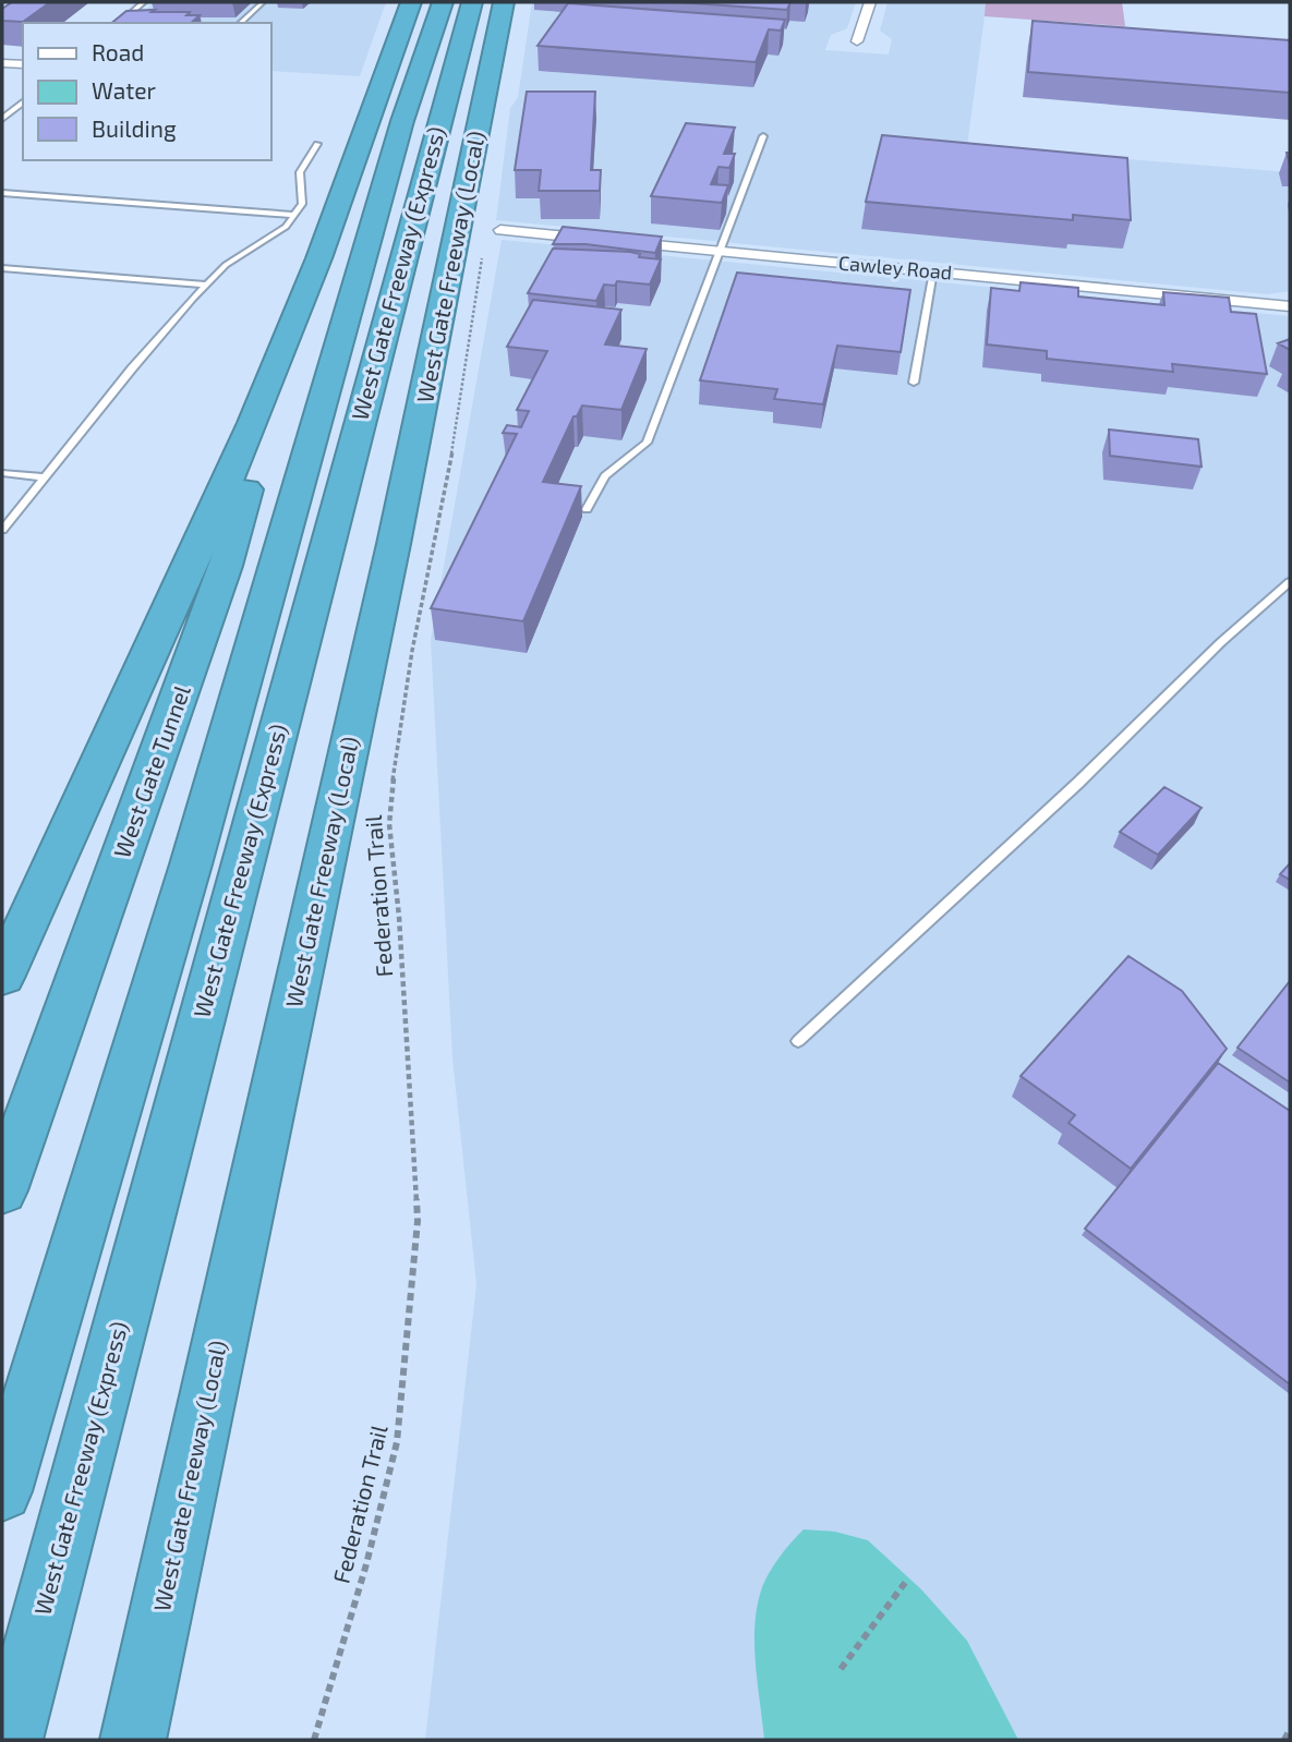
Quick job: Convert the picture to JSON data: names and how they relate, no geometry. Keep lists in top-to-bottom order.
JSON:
{
  "streets": {
    "highway": ["West Gate Freeway (Local)", "West Gate Freeway (Express)", "West Gate Tunnel"],
    "street": ["Cawley Road"],
    "path": ["Federation Trail"]
  },
  "legend": ["Road", "Water", "Building"]
}
